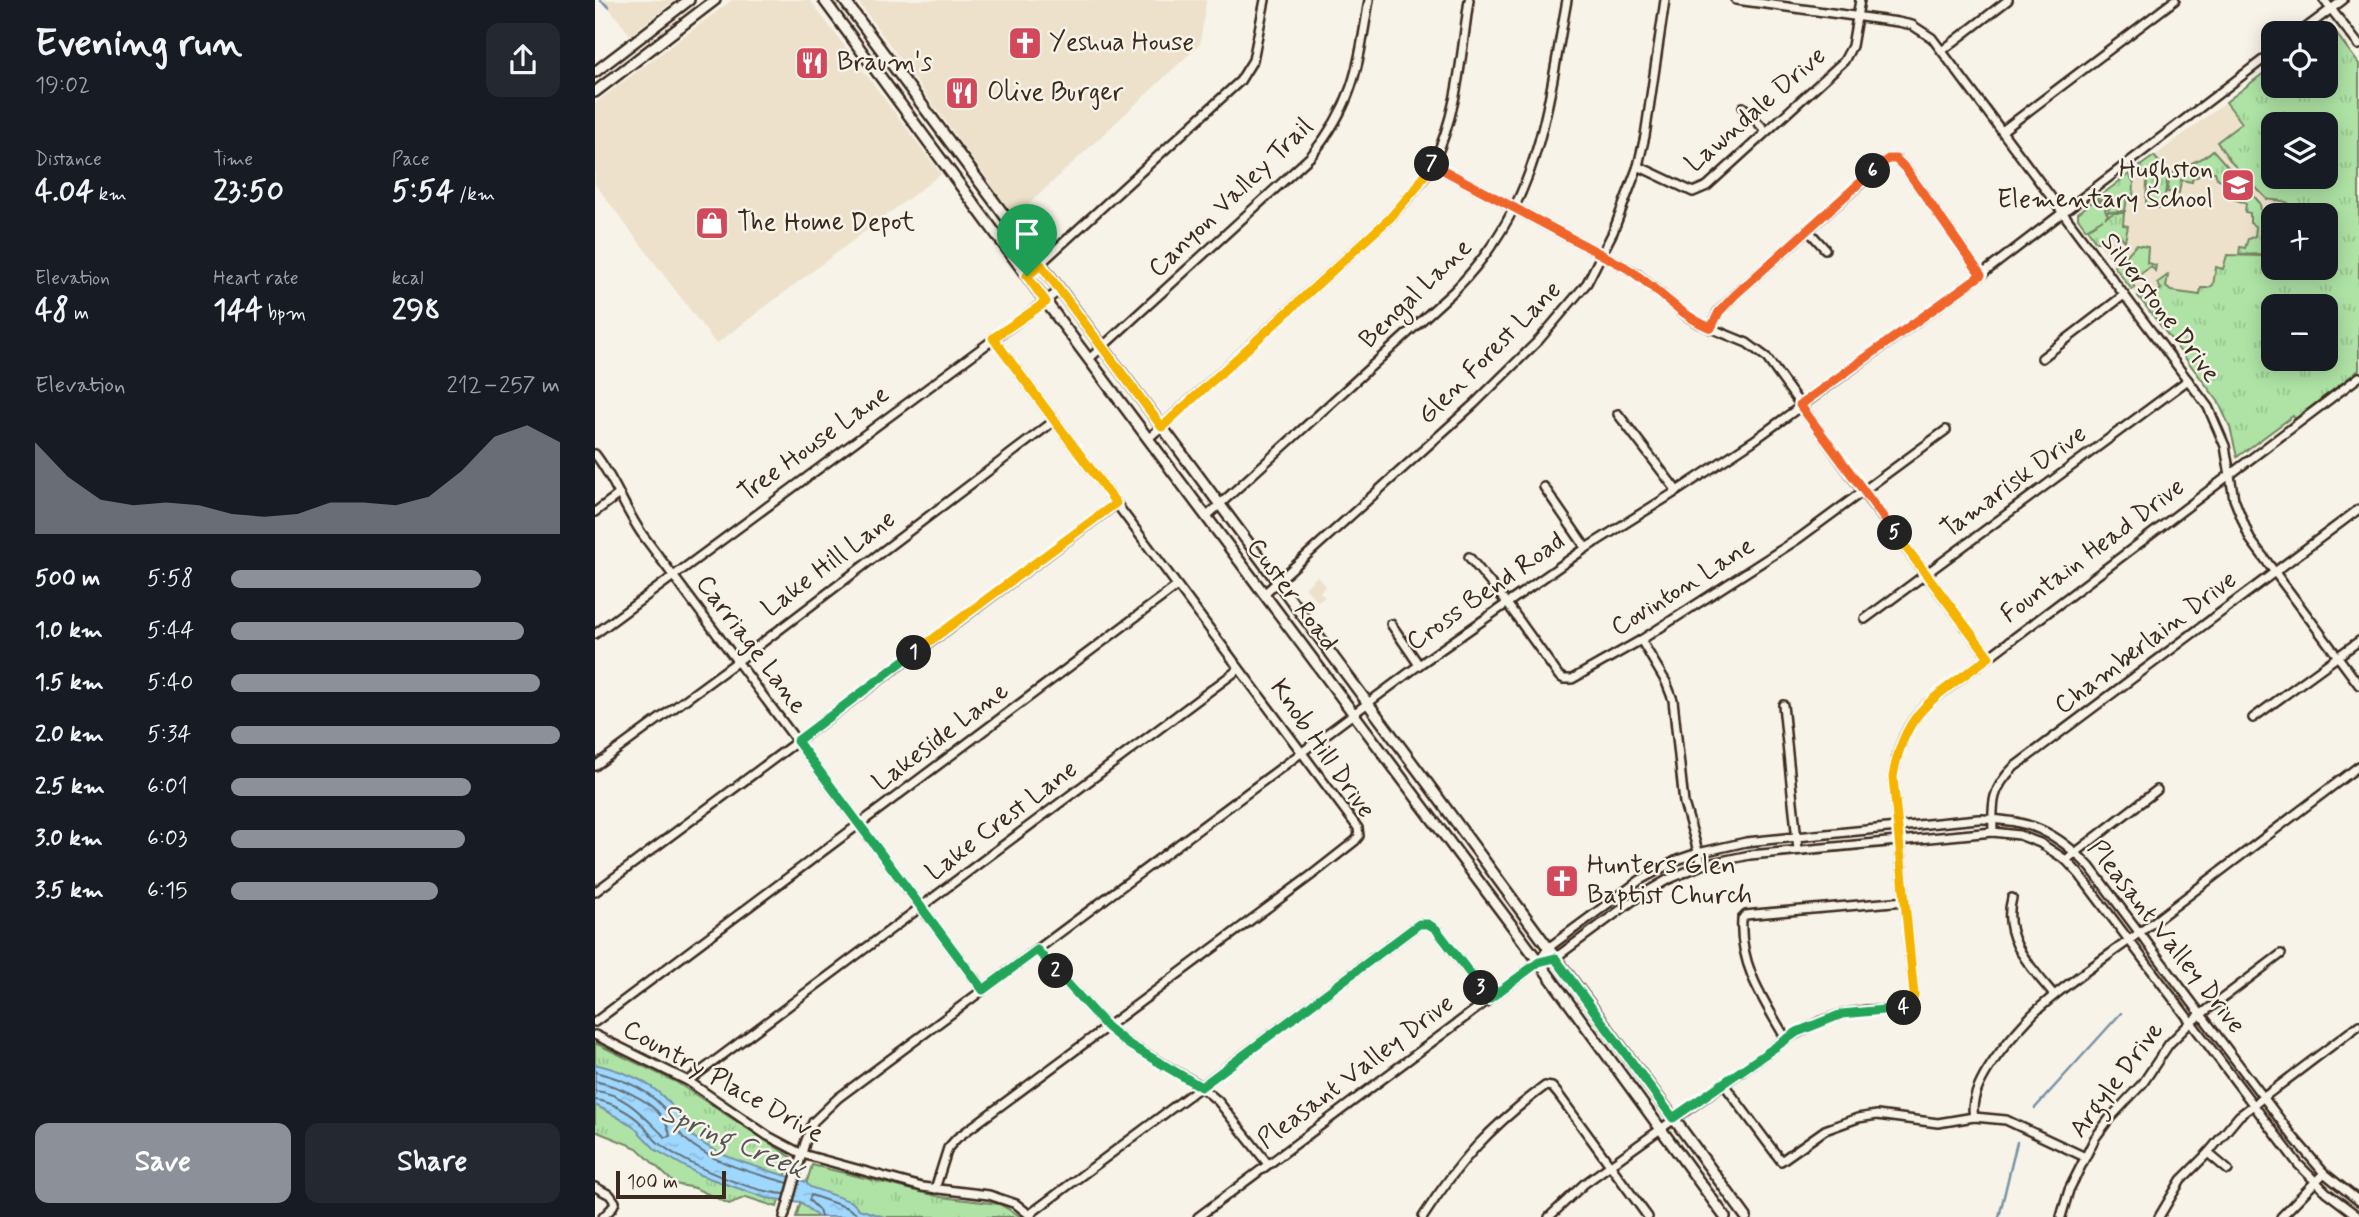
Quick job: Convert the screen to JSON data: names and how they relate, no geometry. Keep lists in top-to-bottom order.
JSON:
{
  "streets": {
    "main road": ["Custer Road"],
    "street": [
      "Lawndale Drive",
      "Canyon Valley Trail",
      "Bengal Lane",
      "Silverstone Drive",
      "Glen Forest Lane",
      "Tree House Lane",
      "Tamarisk Drive",
      "Fountain Head Drive",
      "Lake Hill Lane",
      "Covinton Lane",
      "Cross Bend Road",
      "Chamberlain Drive",
      "Carriage Lane",
      "Lakeside Lane",
      "Knob Hill Drive",
      "Lake Crest Lane",
      "Pleasant Valley Drive",
      "Argyle Drive",
      "Country Place Drive"
    ]
  },
  "crossings": [
    ["Lawndale Drive", "Silverstone Drive"],
    ["Lawndale Drive", "Glen Forest Lane"],
    ["Canyon Valley Trail", "Custer Road"],
    ["Bengal Lane", "Custer Road"],
    ["Silverstone Drive", "Tamarisk Drive"],
    ["Silverstone Drive", "Fountain Head Drive"],
    ["Silverstone Drive", "Cross Bend Road"],
    ["Silverstone Drive", "Chamberlain Drive"],
    ["Glen Forest Lane", "Custer Road"],
    ["Tree House Lane", "Custer Road"],
    ["Tree House Lane", "Carriage Lane"],
    ["Tree House Lane", "Knob Hill Drive"],
    ["Fountain Head Drive", "Pleasant Valley Drive"],
    ["Lake Hill Lane", "Carriage Lane"],
    ["Lake Hill Lane", "Knob Hill Drive"],
    ["Covinton Lane", "Cross Bend Road"],
    ["Cross Bend Road", "Custer Road"],
    ["Cross Bend Road", "Carriage Lane"],
    ["Cross Bend Road", "Knob Hill Drive"],
    ["Cross Bend Road", "Country Place Drive"],
    ["Custer Road", "Pleasant Valley Drive"],
    ["Chamberlain Drive", "Pleasant Valley Drive"],
    ["Carriage Lane", "Lakeside Lane"],
    ["Carriage Lane", "Lake Crest Lane"],
    ["Lakeside Lane", "Knob Hill Drive"],
    ["Knob Hill Drive", "Lake Crest Lane"],
    ["Knob Hill Drive", "Country Place Drive"],
    ["Lake Crest Lane", "Country Place Drive"],
    ["Pleasant Valley Drive", "Argyle Drive"]
  ],
  "water": ["Spring Creek"],
  "places": {
    "church": ["Yeshua House", "Hunters Glen Baptist Church"],
    "restaurant": ["Braum's", "Olive Burger"],
    "school or university": ["Hughston Elementary School"],
    "shop": ["The Home Depot"]
  },
  "scale_bar": "100 m",
  "page": {
    "heading": ["Evening run", "19:02"],
    "map_buttons": ["+", "−"],
    "stats": [
      ["Distance", "4.04 km"],
      ["Time", "23:50"],
      ["Pace", "5:54 /km"],
      ["Elevation", "48 m"],
      ["Heart rate", "144 bpm"],
      ["kcal", "298"]
    ],
    "pins": [
      "7",
      "6",
      "5",
      "1",
      "2",
      "3",
      "4"
    ],
    "chart": ["Elevation", "212–257 m"],
    "list": [
      {
        "name": "500 m",
        "note": "5:58"
      },
      {
        "name": "1.0 km",
        "note": "5:44"
      },
      {
        "name": "1.5 km",
        "note": "5:40"
      },
      {
        "name": "2.0 km",
        "note": "5:34"
      },
      {
        "name": "2.5 km",
        "note": "6:01"
      },
      {
        "name": "3.0 km",
        "note": "6:03"
      },
      {
        "name": "3.5 km",
        "note": "6:15"
      }
    ],
    "buttons": ["Save", "Share"],
    "scale": "100 m"
  }
}
